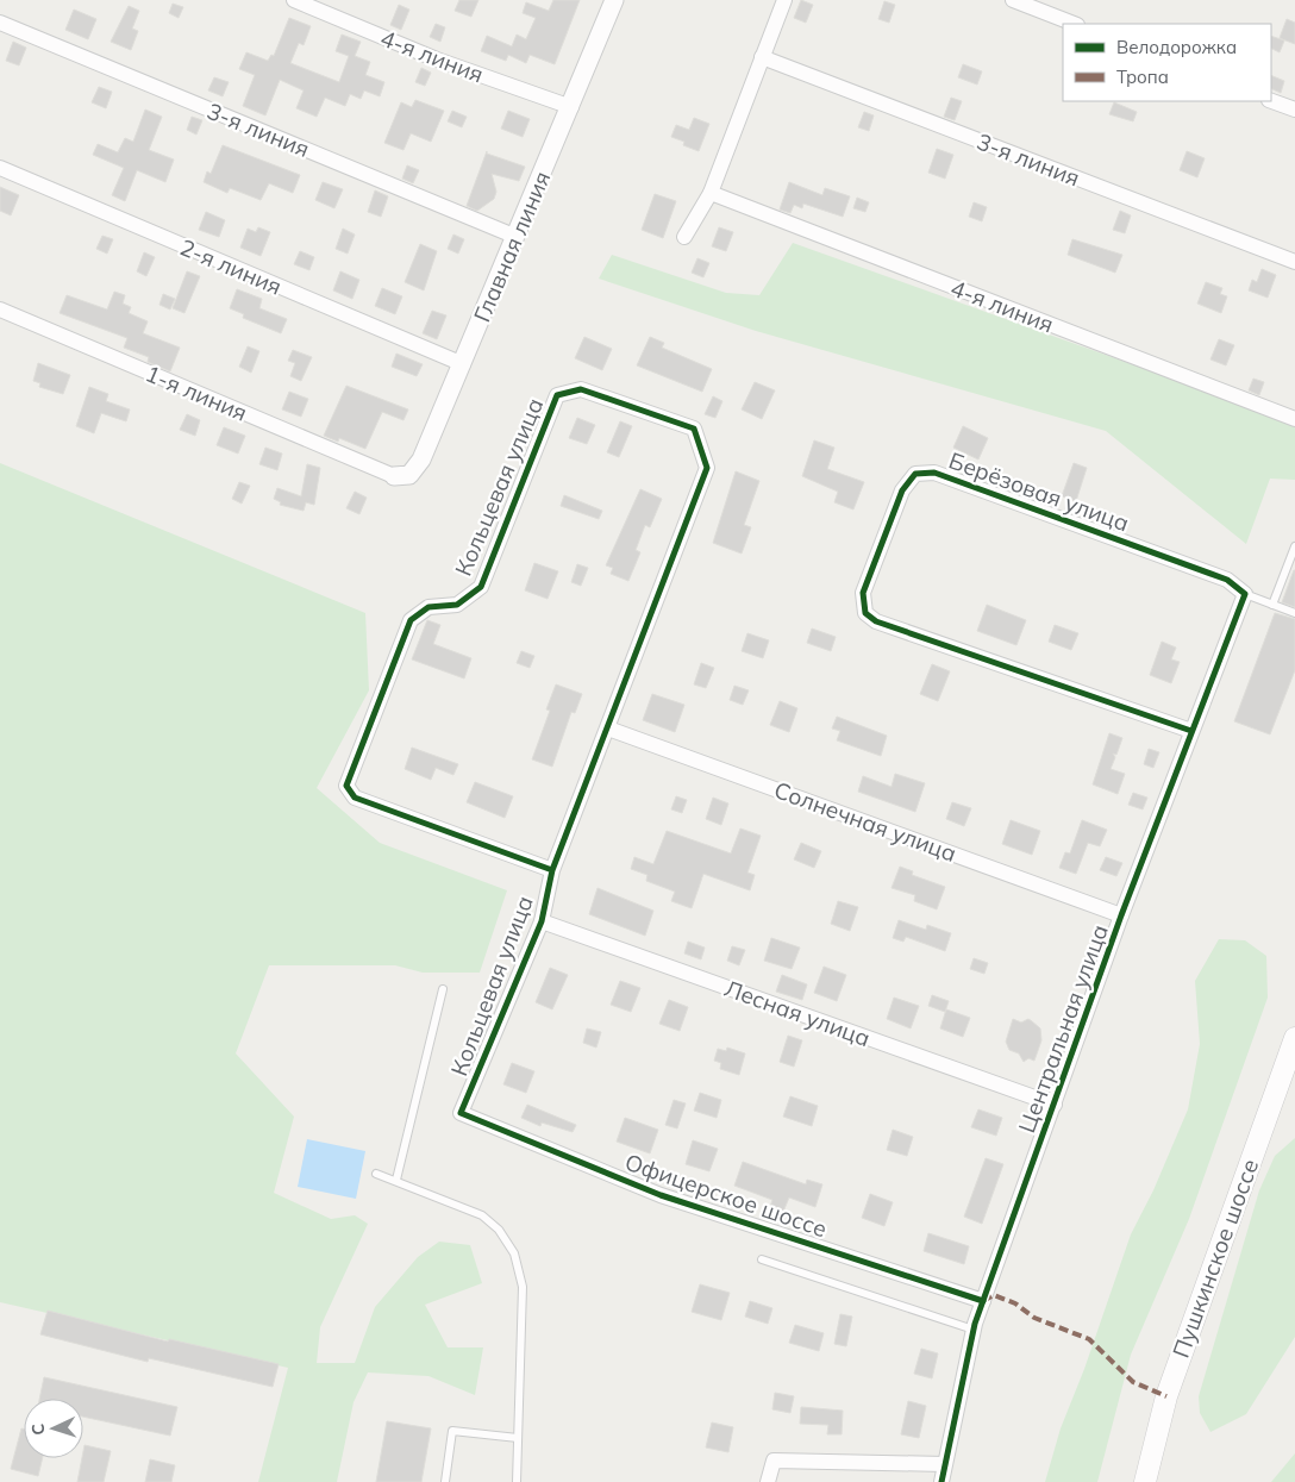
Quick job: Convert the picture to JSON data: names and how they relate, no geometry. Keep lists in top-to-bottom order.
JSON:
{
  "streets": {
    "main road": ["Пушкинское шоссе"],
    "street": [
      "4-я линия",
      "3-я линия",
      "Главная линия",
      "2-я линия",
      "1-я линия",
      "Кольцевая улица",
      "Берёзовая улица",
      "Солнечная улица",
      "Лесная улица",
      "Центральная улица",
      "Офицерское шоссе"
    ]
  },
  "crossings": [
    ["4-я линия", "Главная линия"],
    ["3-я линия", "Главная линия"],
    ["Главная линия", "2-я линия"],
    ["Главная линия", "1-я линия"],
    ["Кольцевая улица", "Солнечная улица"],
    ["Кольцевая улица", "Лесная улица"],
    ["Кольцевая улица", "Офицерское шоссе"],
    ["Берёзовая улица", "Центральная улица"],
    ["Солнечная улица", "Центральная улица"],
    ["Лесная улица", "Центральная улица"],
    ["Центральная улица", "Офицерское шоссе"]
  ],
  "legend": ["Велодорожка", "Тропа"],
  "north": "left"
}
